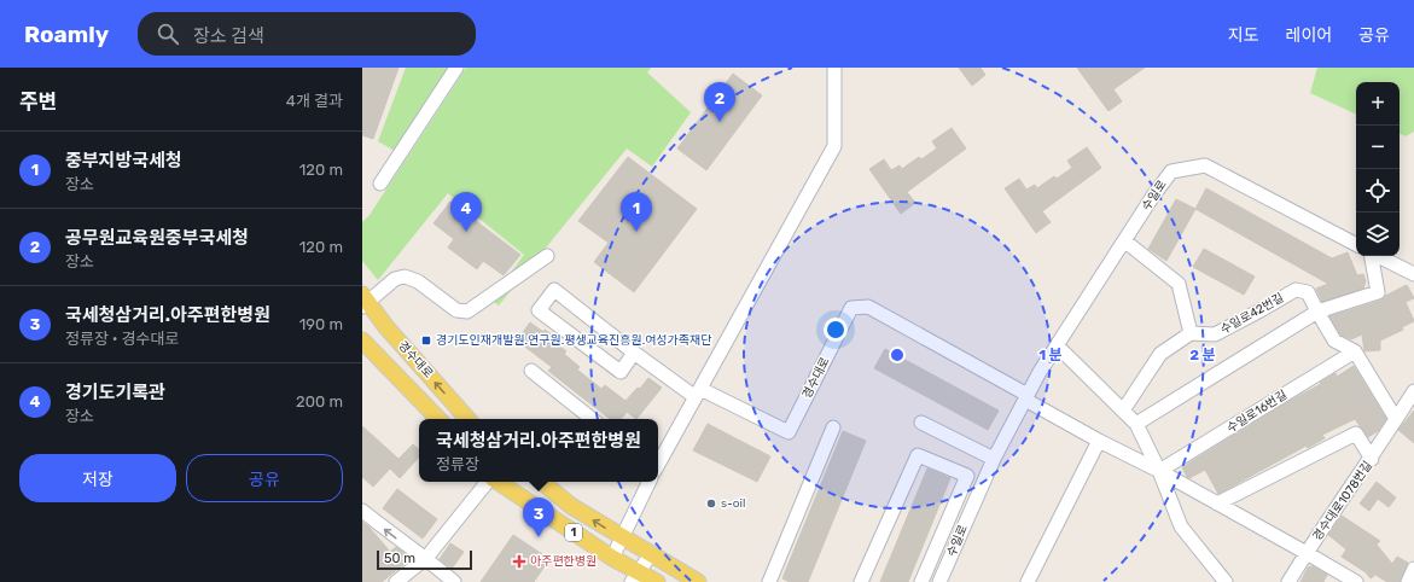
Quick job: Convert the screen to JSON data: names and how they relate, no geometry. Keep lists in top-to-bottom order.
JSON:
{
  "streets": {
    "main road": ["경수대로", "1"],
    "street": [
      "수일로",
      "수일로42번길",
      "수일로16번길",
      "경수대로1078번길"
    ]
  },
  "crossings": [
    ["수일로", "경수대로"]
  ],
  "places": {
    "transit": ["경기도인재개발원.연구원.평생교육진흥원.여성가족재단"],
    "other": ["s-oil"],
    "health": ["아주편한병원"]
  },
  "scale_bar": "50 m",
  "page": {
    "header": "Roamly",
    "search": "장소 검색",
    "nav": ["지도", "레이어", "공유"],
    "heading": ["주변", "4개 결과"],
    "map_buttons": ["+", "−"],
    "pins": [
      "2",
      "1",
      "4",
      "3"
    ],
    "list": [
      {
        "mark": "1",
        "name": "중부지방국세청",
        "note": "장소",
        "value": "120 m"
      },
      {
        "mark": "2",
        "name": "공무원교육원중부국세청",
        "note": "장소",
        "value": "120 m"
      },
      {
        "mark": "3",
        "name": "국세청삼거리.아주편한병원",
        "note": "정류장 · 경수대로",
        "value": "190 m"
      },
      {
        "mark": "4",
        "name": "경기도기록관",
        "note": "장소",
        "value": "200 m"
      }
    ],
    "popup": ["국세청삼거리.아주편한병원", "정류장"],
    "buttons": ["저장", "공유"],
    "scale": "50 m"
  },
  "rings": ["1 분", "2 분"]
}
